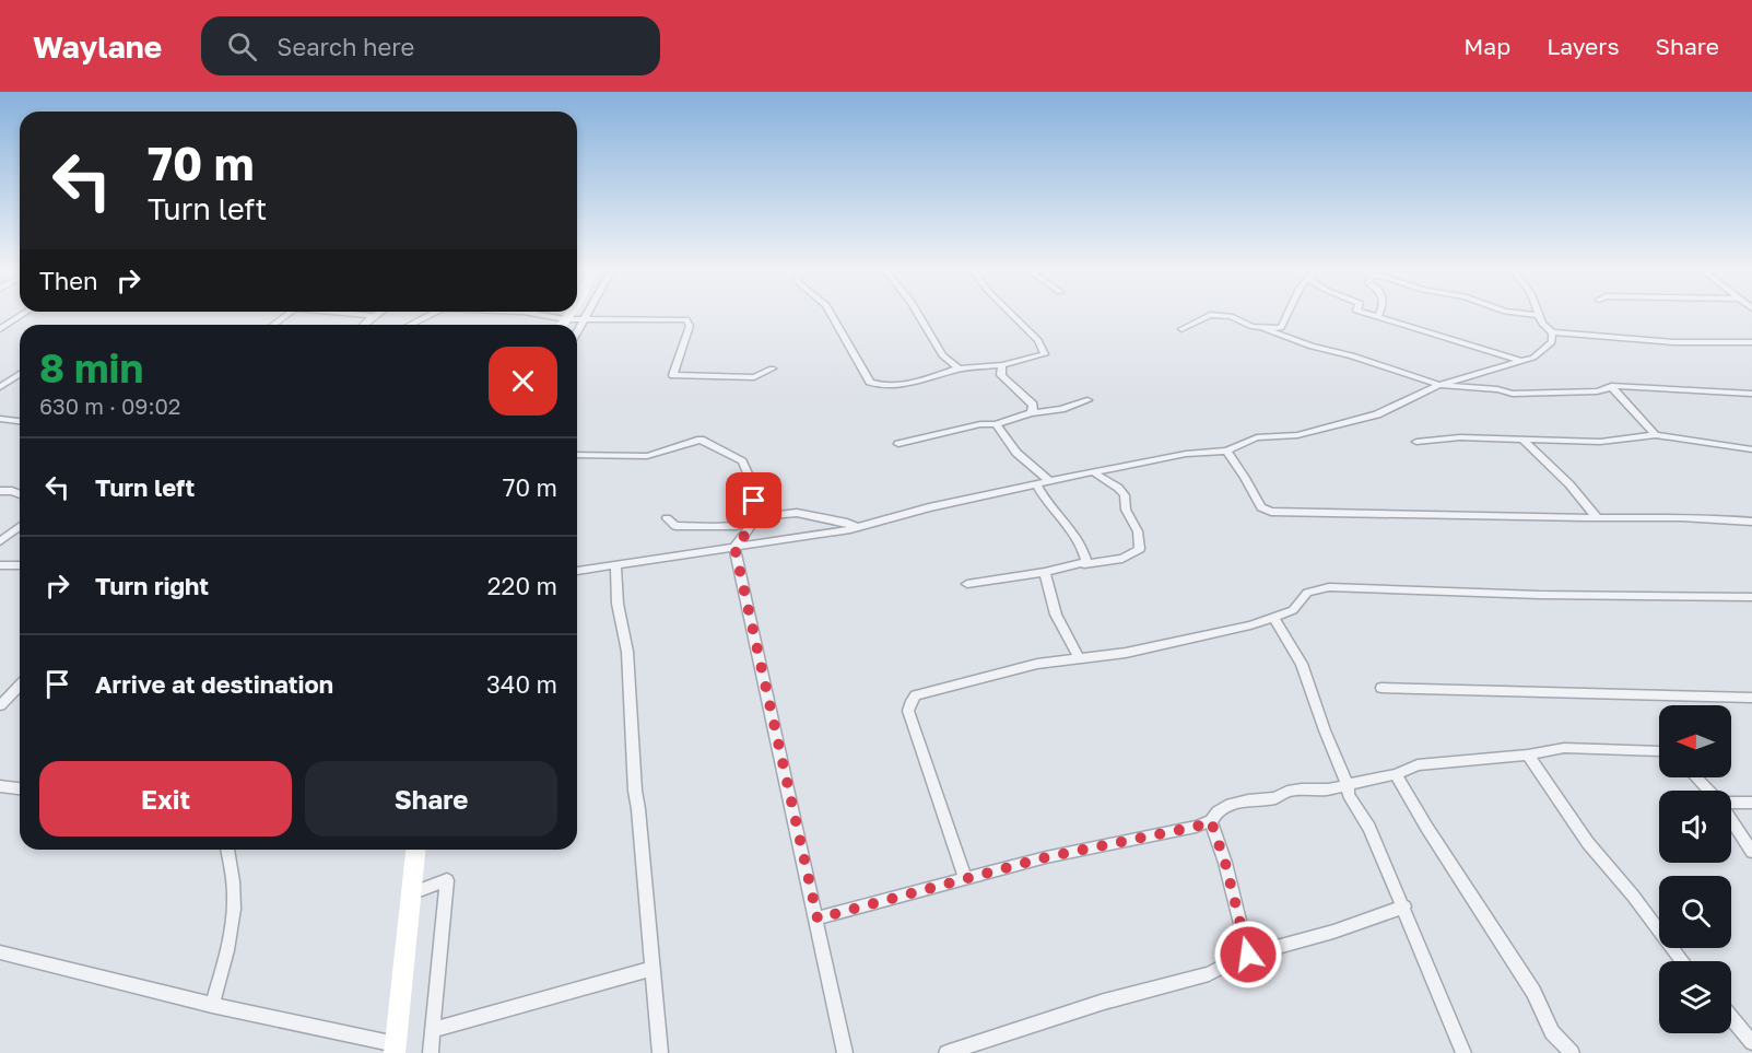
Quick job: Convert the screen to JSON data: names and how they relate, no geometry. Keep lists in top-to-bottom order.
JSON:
{
  "north": "left",
  "page": {
    "header": "Waylane",
    "search": "Search here",
    "nav": ["Map", "Layers", "Share"],
    "turn": ["70 m", "Turn left"],
    "then": "Then",
    "heading": ["8 min", "630 m · 09:02"],
    "list": [
      {
        "name": "Turn left",
        "value": "70 m"
      },
      {
        "name": "Turn right",
        "value": "220 m"
      },
      {
        "name": "Arrive at destination",
        "value": "340 m"
      }
    ],
    "buttons": ["Exit", "Share"]
  }
}
